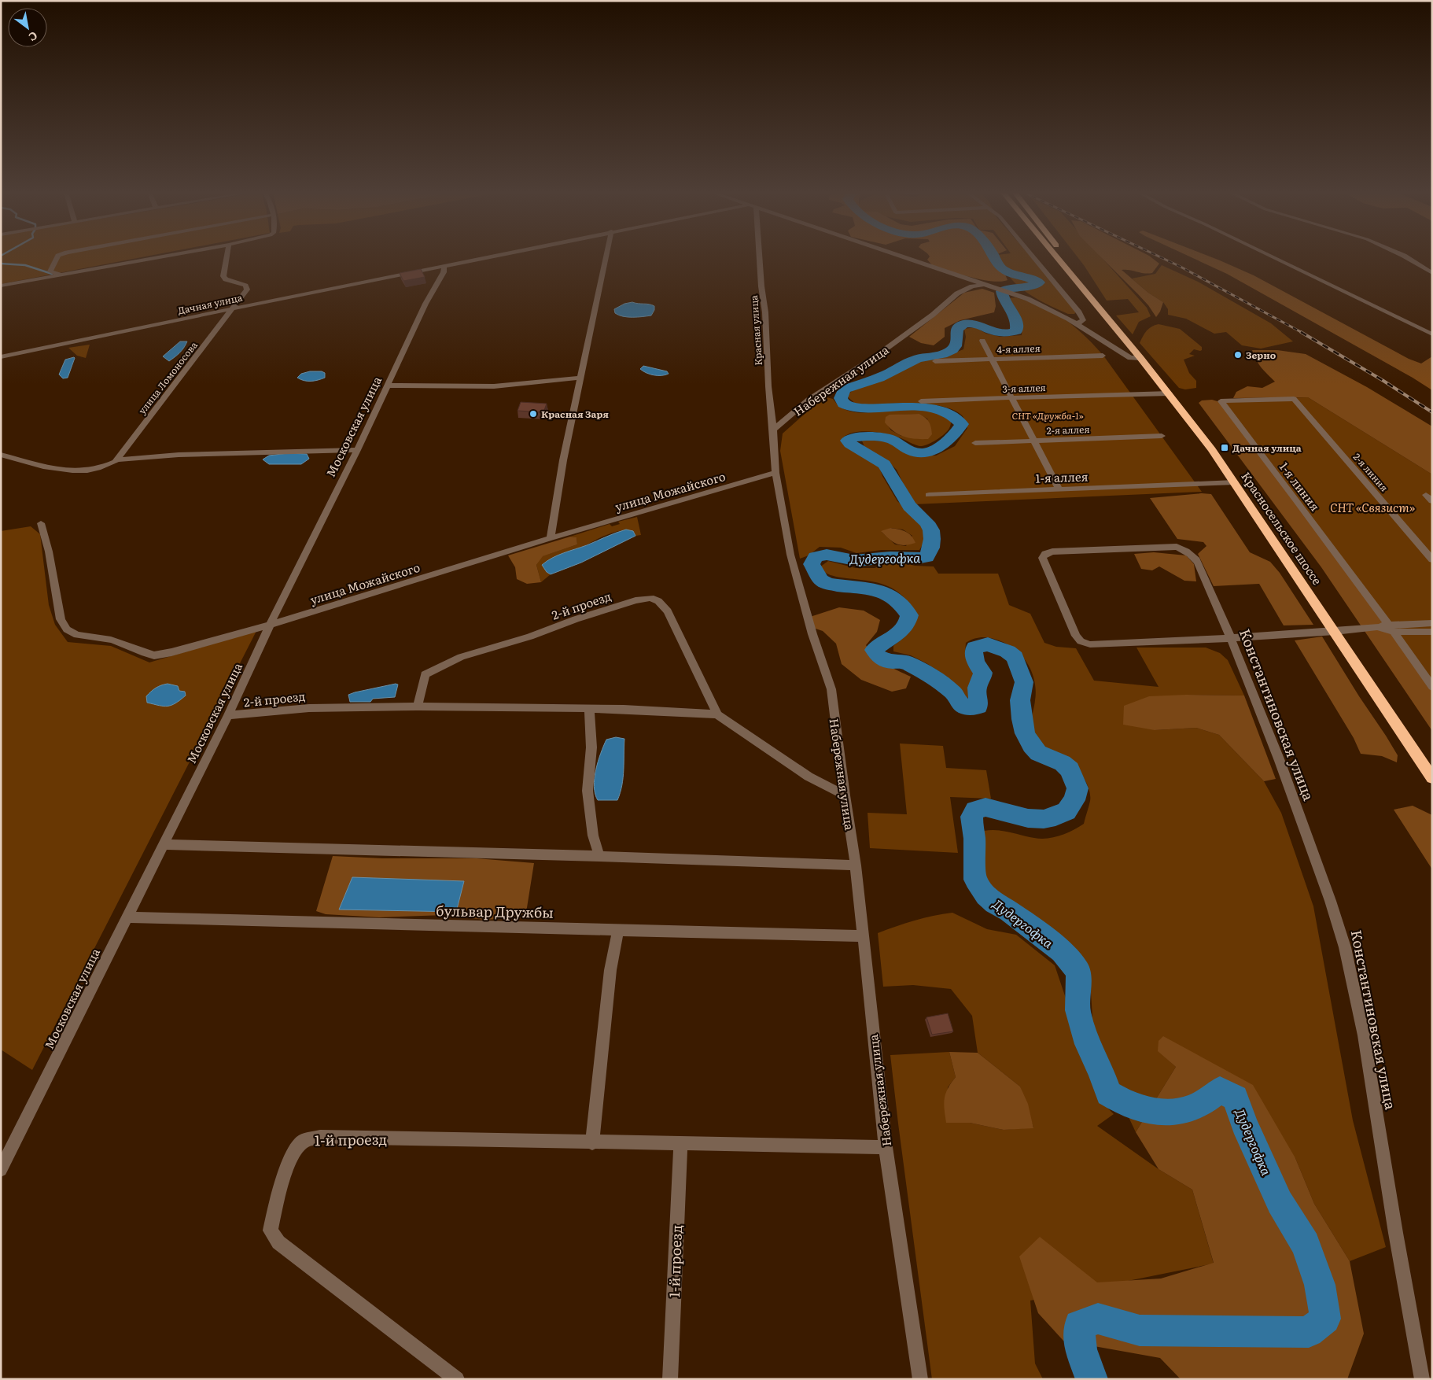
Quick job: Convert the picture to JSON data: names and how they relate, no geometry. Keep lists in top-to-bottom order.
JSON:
{
  "streets": {
    "highway": ["Красносельское шоссе"],
    "street": [
      "Дачная улица",
      "Красная улица",
      "4-я аллея",
      "улица Ломоносова",
      "Набережная улица",
      "3-я аллея",
      "Московская улица",
      "2-я аллея",
      "2-я линия",
      "1-я аллея",
      "1-я линия",
      "улица Можайского",
      "2-й проезд",
      "Константиновская улица",
      "бульвар Дружбы",
      "1-й проезд"
    ]
  },
  "crossings": [
    ["Дачная улица", "улица Ломоносова"],
    ["Дачная улица", "Набережная улица"],
    ["Дачная улица", "Московская улица"],
    ["Дачная улица", "Красносельское шоссе"],
    ["Красная улица", "Набережная улица"],
    ["Набережная улица", "улица Можайского"],
    ["Набережная улица", "2-й проезд"],
    ["Набережная улица", "бульвар Дружбы"],
    ["Набережная улица", "1-й проезд"],
    ["3-я аллея", "Красносельское шоссе"],
    ["Московская улица", "улица Можайского"],
    ["Московская улица", "2-й проезд"],
    ["Московская улица", "бульвар Дружбы"],
    ["2-я линия", "1-я линия"],
    ["1-я аллея", "Красносельское шоссе"]
  ],
  "water": ["Дудергофка"],
  "parks": ["СНТ «Дружба-1»", "СНТ «Связист»"],
  "places": {
    "other": ["Зерно", "Красная Заря"],
    "transit": ["Дачная улица"]
  },
  "north": "bottom right"
}
